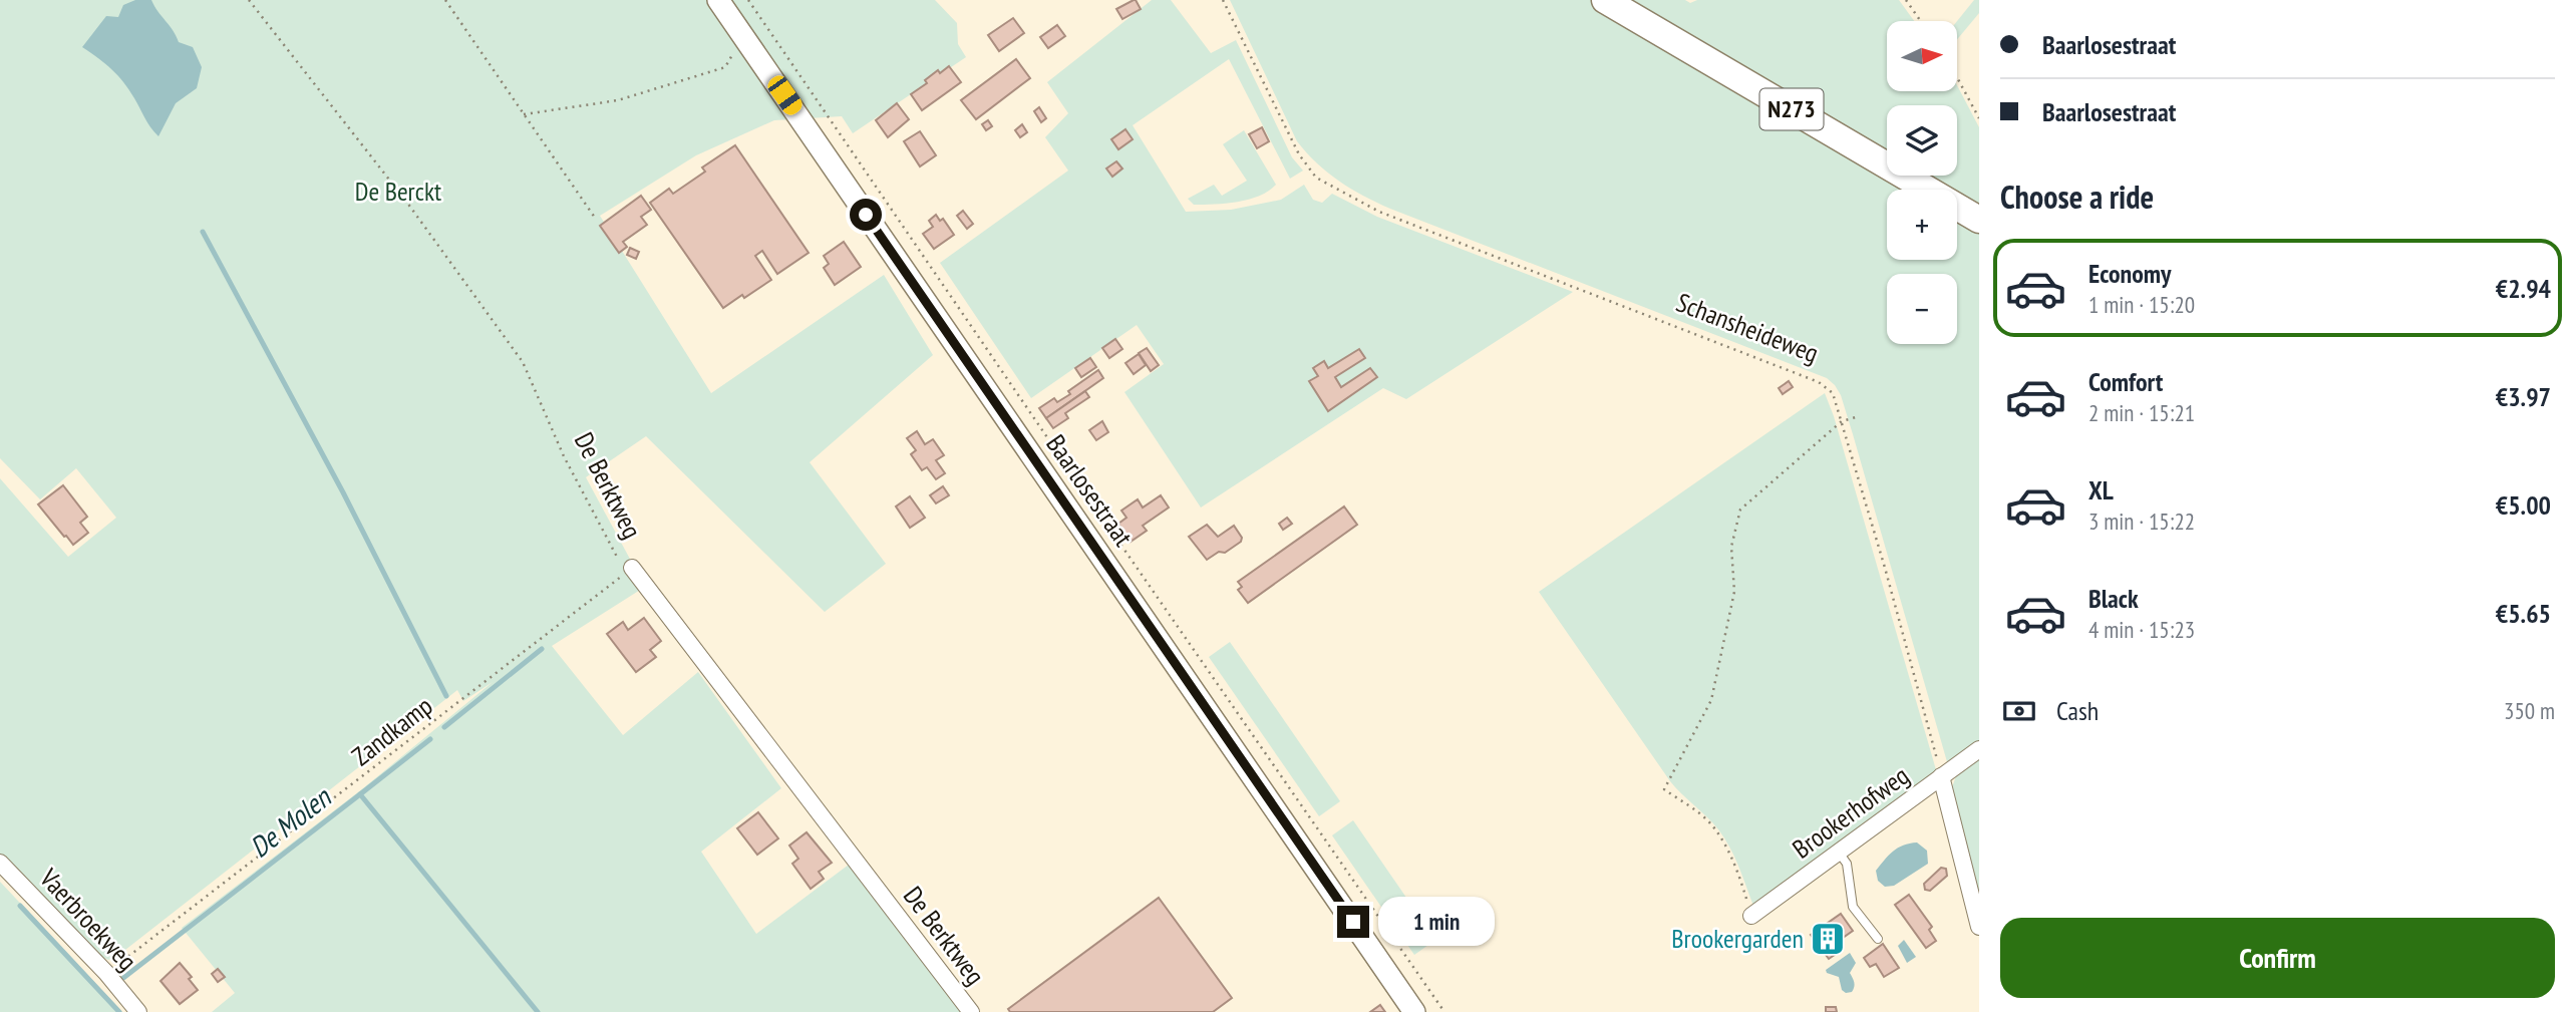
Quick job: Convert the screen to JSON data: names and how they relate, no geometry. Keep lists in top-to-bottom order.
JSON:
{
  "streets": {
    "main road": ["N273"],
    "street": [
      "De Berktweg",
      "Baarlosestraat",
      "Brookerhofweg",
      "Vaerbroekweg"
    ],
    "path": ["Schansheideweg", "Zandkamp"]
  },
  "crossings": [
    ["Schansheideweg", "Brookerhofweg"],
    ["De Berktweg", "Zandkamp"],
    ["Zandkamp", "Vaerbroekweg"]
  ],
  "water": ["De Molen"],
  "parks": ["De Berckt"],
  "places": {
    "building": ["Brookergarden"]
  },
  "north": "right",
  "page": {
    "banner": ["Baarlosestraat", "Baarlosestraat"],
    "map_buttons": ["+", "−"],
    "heading": "Choose a ride",
    "list": [
      {
        "name": "Economy",
        "note": "1 min · 15:20",
        "value": "€2.94"
      },
      {
        "name": "Comfort",
        "note": "2 min · 15:21",
        "value": "€3.97"
      },
      {
        "name": "XL",
        "note": "3 min · 15:22",
        "value": "€5.00"
      },
      {
        "name": "Black",
        "note": "4 min · 15:23",
        "value": "€5.65"
      }
    ],
    "pay": ["Cash", "350 m"],
    "bubble": "1 min",
    "buttons": "Confirm"
  }
}
